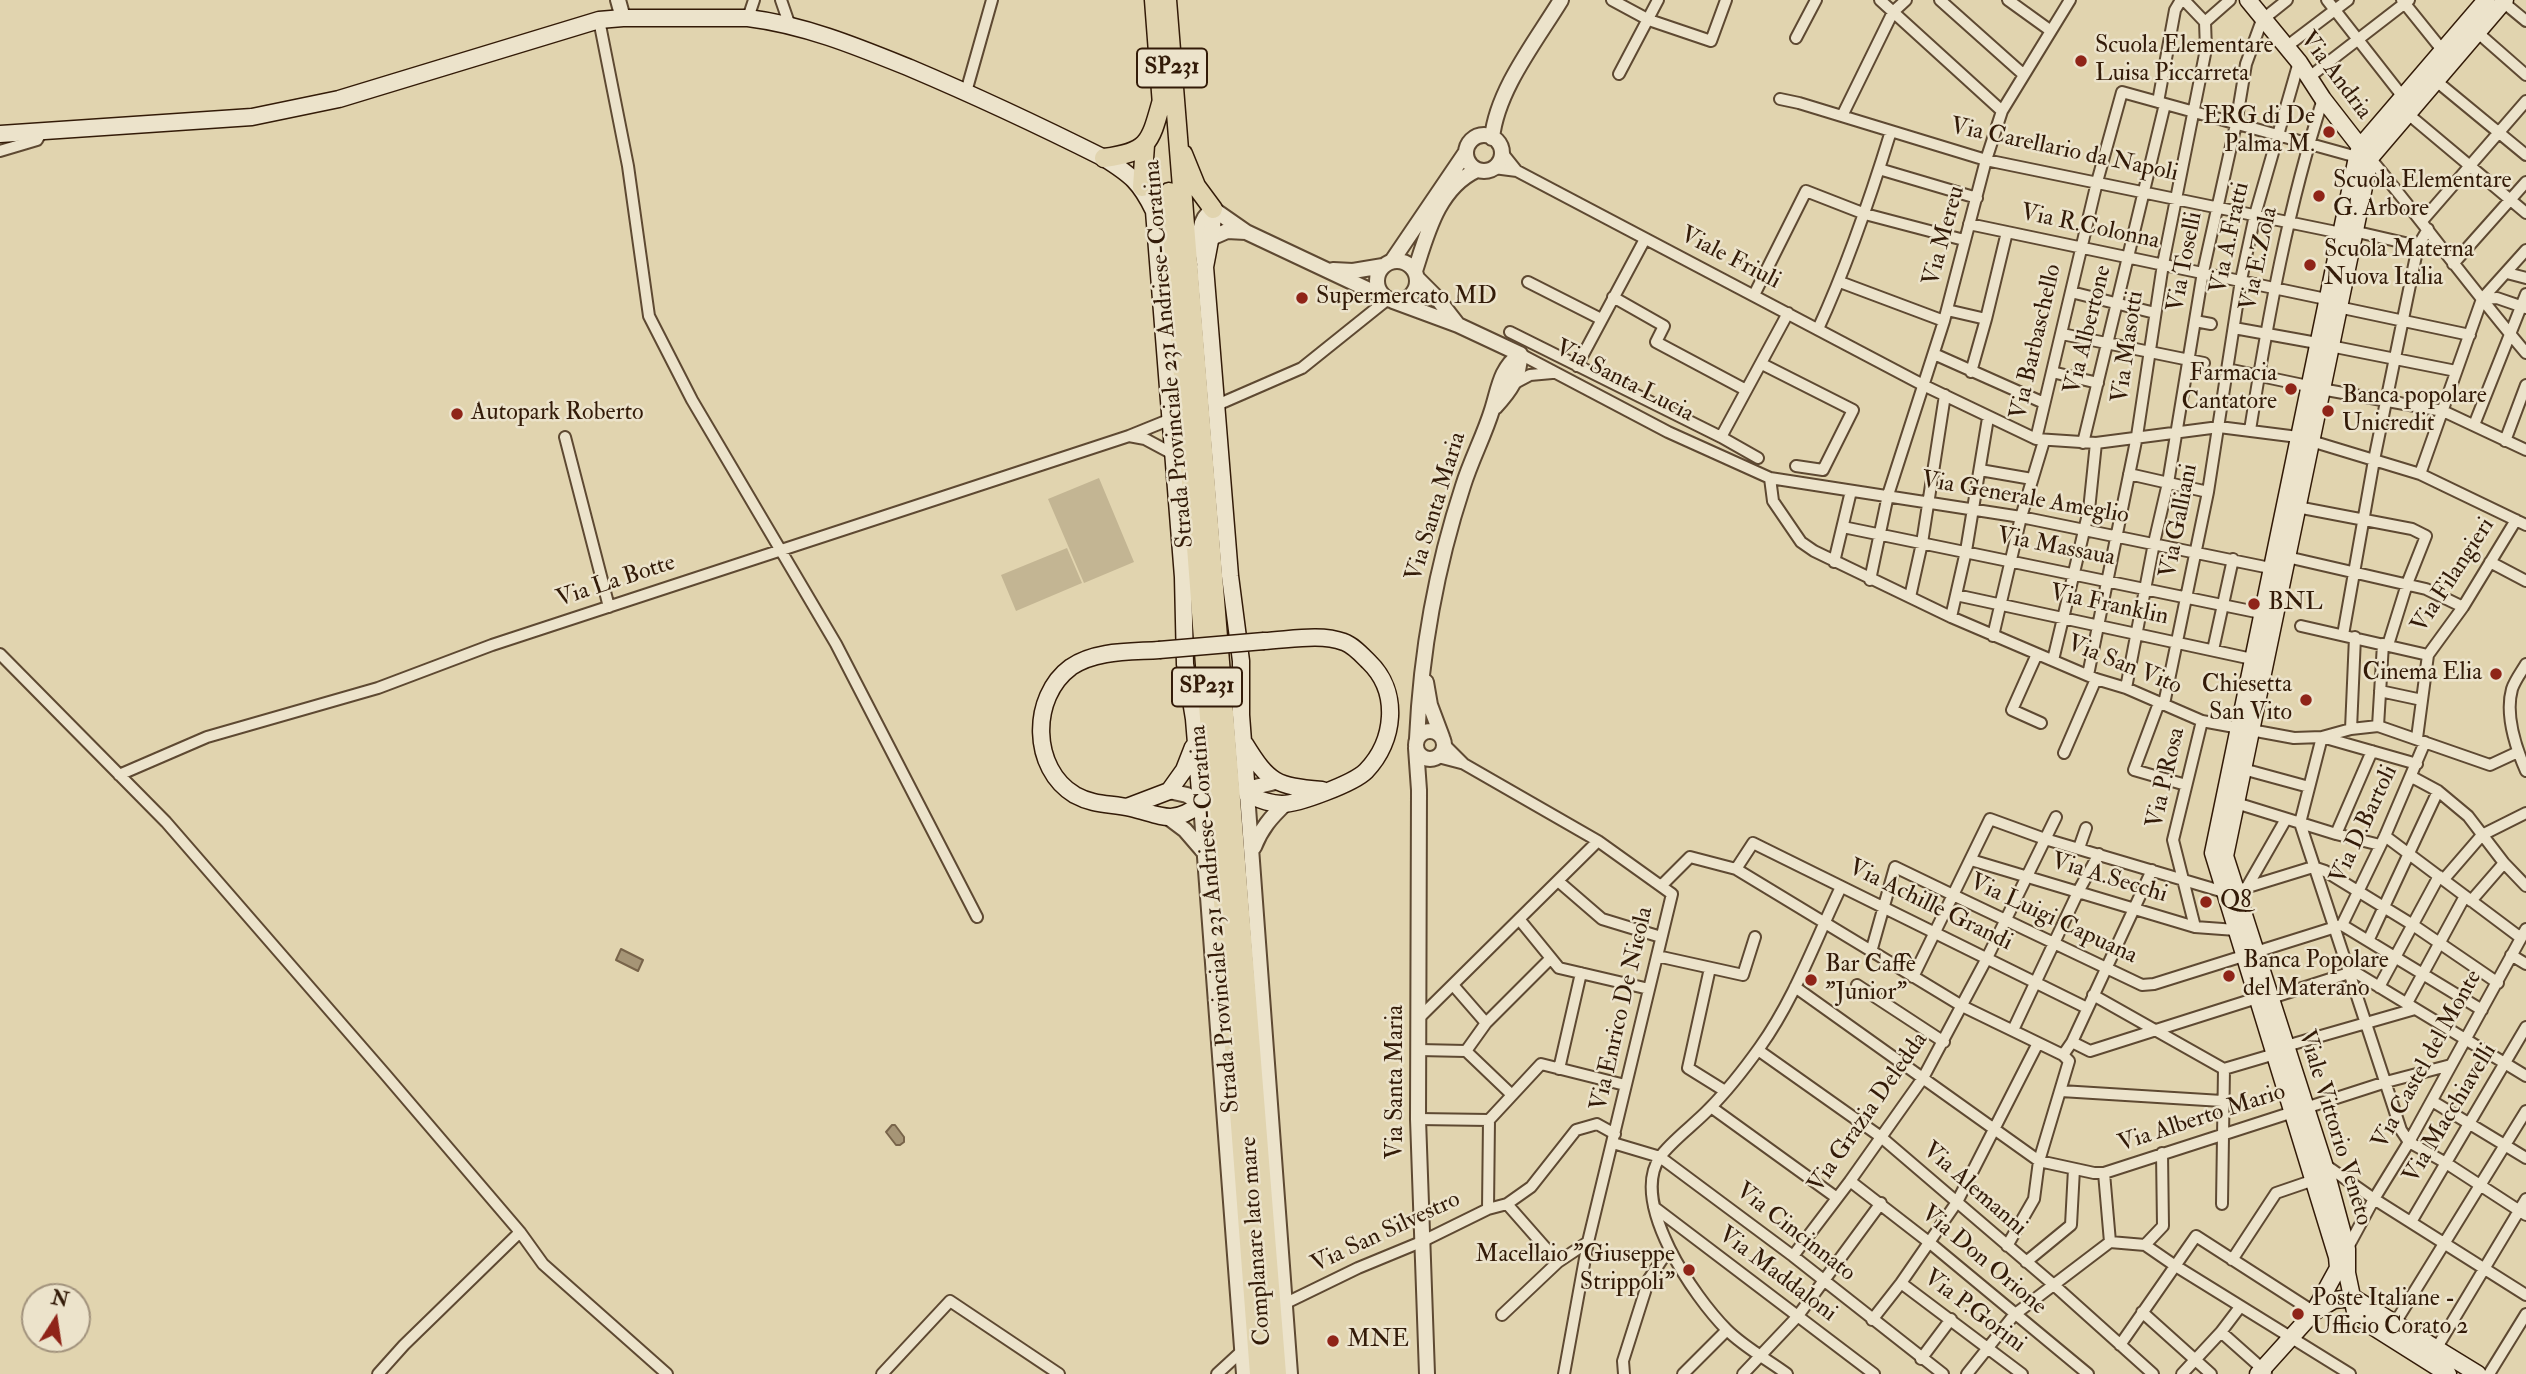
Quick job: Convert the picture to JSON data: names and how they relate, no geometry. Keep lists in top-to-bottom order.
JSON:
{
  "streets": {
    "highway": ["SP231", "Strada Provinciale 231 Andriese-Coratina"],
    "main road": [
      "Via Andria",
      "Via Castel del Monte",
      "Viale Vittorio Veneto",
      "Complanare lato mare"
    ],
    "street": [
      "Via Carellario da Napoli",
      "Via R.Colonna",
      "Via Mereu",
      "Via A.Fratti",
      "Viale Friuli",
      "Via E.Zola",
      "Via Toselli",
      "Via Albertone",
      "Via Barbaschello",
      "Via Masotti",
      "Via Santa Lucia",
      "Via Generale Ameglio",
      "Via Santa Maria",
      "Via Galliani",
      "Via Massaua",
      "Via Filangieri",
      "Via La Botte",
      "Via Franklin",
      "Via San Vito",
      "Via P.Rosa",
      "Via D.Bartoli",
      "Via A.Secchi",
      "Via Achille Grandi",
      "Via Luigi Capuana",
      "Via Enrico De Nicola",
      "Via Grazia Deledda",
      "Via Macchiavelli",
      "Via Alberto Mario",
      "Via Alemanni",
      "Via San Silvestro",
      "Via Cincinnato",
      "Via Don Orione",
      "Via Maddaloni",
      "Via P.Gorini"
    ]
  },
  "crossings": [
    ["Via Andria", "Via A.Fratti"],
    ["Via Andria", "Via E.Zola"],
    ["Via Andria", "Via Toselli"],
    ["Via Carellario da Napoli", "Via Mereu"],
    ["Via Carellario da Napoli", "Via A.Fratti"],
    ["Via Carellario da Napoli", "Via E.Zola"],
    ["Via Carellario da Napoli", "Via Toselli"],
    ["Via Carellario da Napoli", "Via Albertone"],
    ["Via Carellario da Napoli", "Via Barbaschello"],
    ["Via Carellario da Napoli", "Via Masotti"],
    ["Via R.Colonna", "Via Mereu"],
    ["Via R.Colonna", "Via A.Fratti"],
    ["Via R.Colonna", "Via E.Zola"],
    ["Via R.Colonna", "Via Toselli"],
    ["Via R.Colonna", "Via Albertone"],
    ["Via R.Colonna", "Via Barbaschello"],
    ["Via R.Colonna", "Via Masotti"],
    ["Via Mereu", "Viale Friuli"],
    ["Via Mereu", "Via Generale Ameglio"],
    ["Via Mereu", "Via Massaua"],
    ["Via Mereu", "Via San Vito"],
    ["Via A.Fratti", "Via Galliani"],
    ["Viale Friuli", "Via Barbaschello"],
    ["Via Toselli", "Via Generale Ameglio"],
    ["Via Toselli", "Via Massaua"],
    ["Via Toselli", "Via Franklin"],
    ["Via Toselli", "Via San Vito"],
    ["Via Albertone", "Via Barbaschello"],
    ["Via Barbaschello", "Via Generale Ameglio"],
    ["Via Barbaschello", "Via Massaua"],
    ["Via Barbaschello", "Via Franklin"],
    ["Via Barbaschello", "Via San Vito"],
    ["Via Masotti", "Via Generale Ameglio"],
    ["Via Masotti", "Via Massaua"],
    ["Via Masotti", "Via Franklin"],
    ["Via Masotti", "Via San Vito"],
    ["Via Santa Lucia", "Via Generale Ameglio"],
    ["Via Santa Lucia", "Via Santa Maria"],
    ["Via Santa Lucia", "Via San Vito"],
    ["Via Santa Lucia", "Complanare lato mare"],
    ["Via Generale Ameglio", "Via Galliani"],
    ["Via Generale Ameglio", "Via San Vito"],
    ["Via Generale Ameglio", "Viale Vittorio Veneto"],
    ["Via Santa Maria", "Via Enrico De Nicola"],
    ["Via Santa Maria", "Via San Silvestro"],
    ["Via Galliani", "Via Massaua"],
    ["Via Galliani", "Via Franklin"],
    ["Via Galliani", "Via San Vito"],
    ["Via Galliani", "Via P.Rosa"],
    ["Via Massaua", "Viale Vittorio Veneto"],
    ["Via Filangieri", "Via San Vito"],
    ["Via Filangieri", "Via D.Bartoli"],
    ["Via Franklin", "Viale Vittorio Veneto"],
    ["Via San Vito", "Via P.Rosa"],
    ["Via San Vito", "Via D.Bartoli"],
    ["Via San Vito", "Viale Vittorio Veneto"],
    ["Via P.Rosa", "Via A.Secchi"],
    ["Via D.Bartoli", "Via Luigi Capuana"],
    ["Via A.Secchi", "Via Grazia Deledda"],
    ["Via A.Secchi", "Viale Vittorio Veneto"],
    ["Via Achille Grandi", "Via Luigi Capuana"],
    ["Via Achille Grandi", "Via Grazia Deledda"],
    ["Via Luigi Capuana", "Via Grazia Deledda"],
    ["Via Luigi Capuana", "Viale Vittorio Veneto"],
    ["Via Enrico De Nicola", "Via Cincinnato"],
    ["Via Castel del Monte", "Via Alberto Mario"],
    ["Via Castel del Monte", "Viale Vittorio Veneto"],
    ["Via Grazia Deledda", "Via Alberto Mario"],
    ["Via Grazia Deledda", "Via Alemanni"],
    ["Via Grazia Deledda", "Via Cincinnato"],
    ["Via Grazia Deledda", "Via Don Orione"],
    ["Via Alberto Mario", "Viale Vittorio Veneto"],
    ["Via San Silvestro", "Via Cincinnato"],
    ["Via San Silvestro", "Complanare lato mare"]
  ],
  "places": [
    "Scuola Elementare Luisa Piccarreta",
    "ERG di De Palma M.",
    "Scuola Elementare G. Arbore",
    "Scuola Materna Nuova Italia",
    "Supermercato MD",
    "Farmacia Cantatore",
    "Banca popolare Unicredit",
    "Autopark Roberto",
    "BNL",
    "Cinema Elia",
    "Chiesetta San Vito",
    "Q8",
    "Banca Popolare del Materano",
    "Bar Caffè \"Junior\"",
    "Macellaio \"Giuseppe Strippoli\"",
    "Poste Italiane - Ufficio Corato 2",
    "MNE"
  ],
  "north": "top"
}
